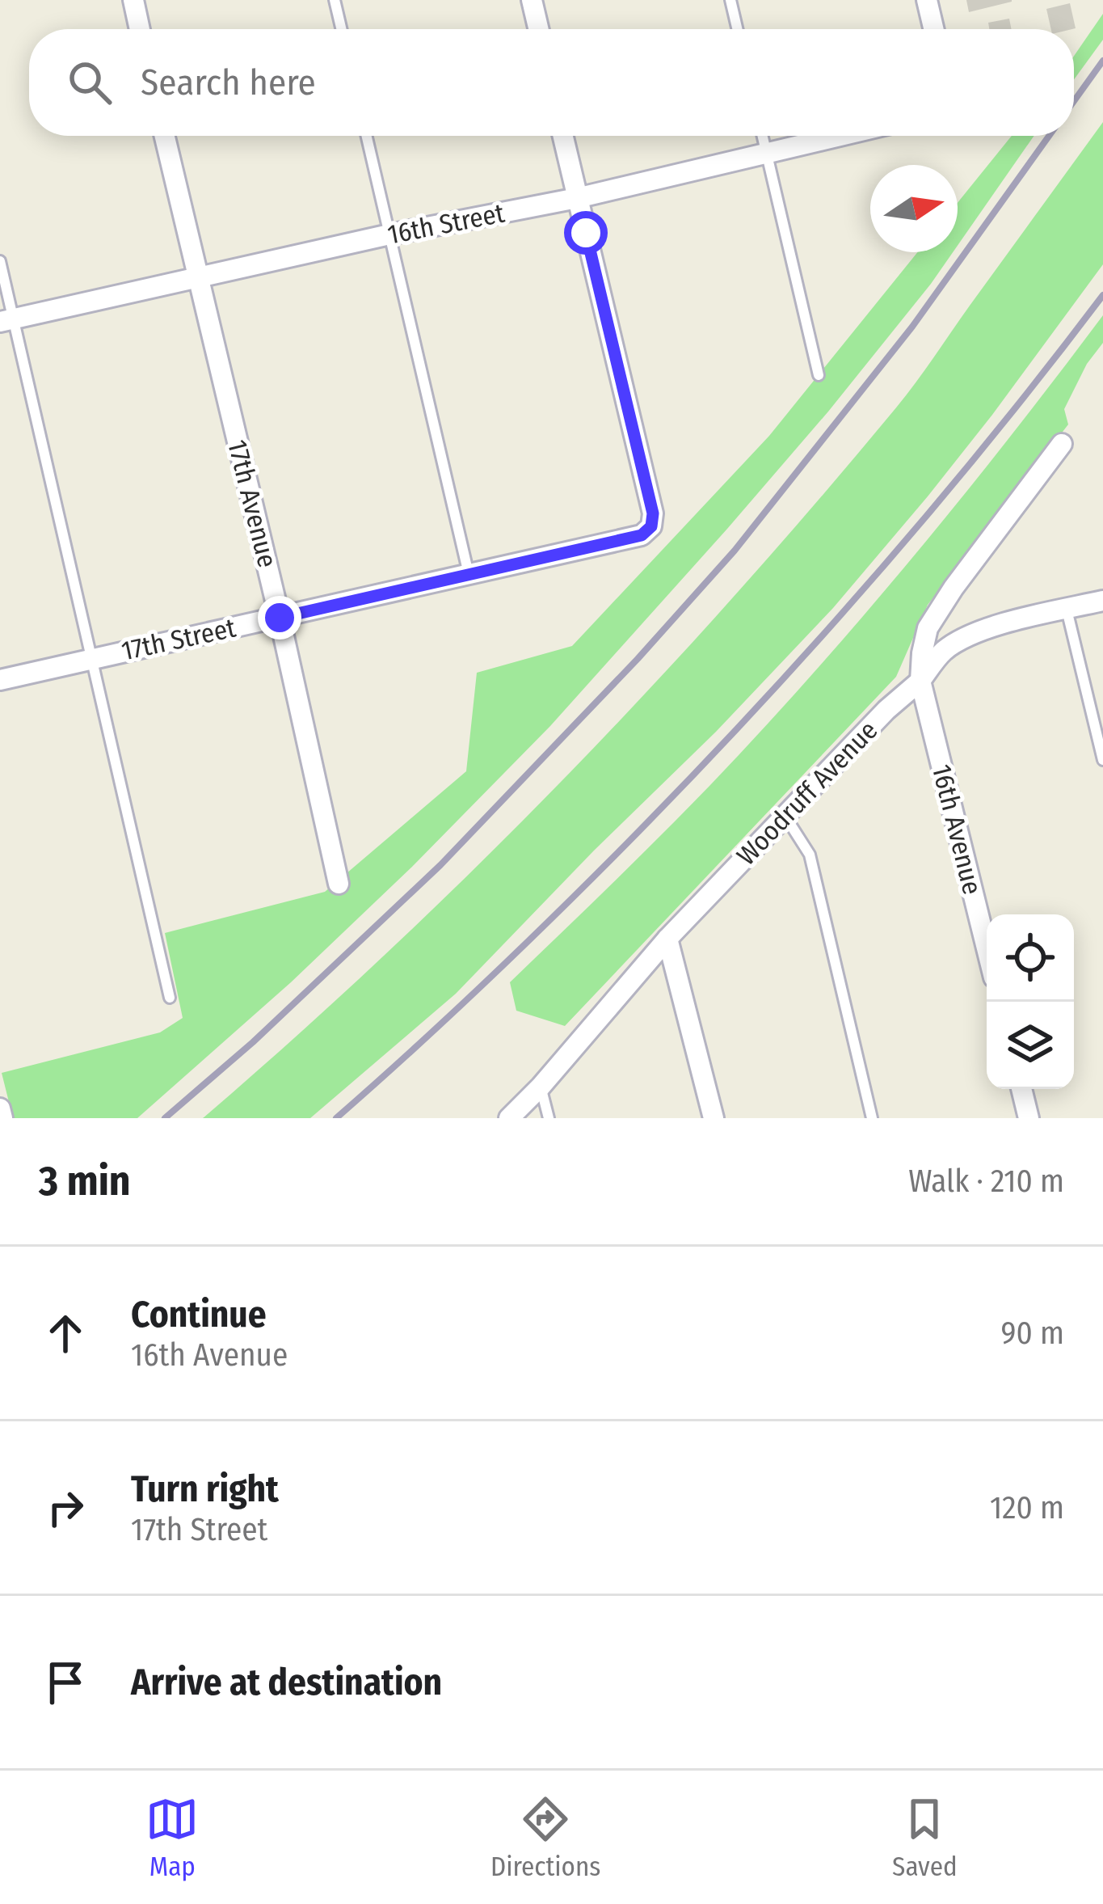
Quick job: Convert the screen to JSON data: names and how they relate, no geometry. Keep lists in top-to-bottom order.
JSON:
{
  "streets": {
    "street": [
      "16th Street",
      "17th Avenue",
      "17th Street",
      "Woodruff Avenue",
      "16th Avenue"
    ]
  },
  "crossings": [
    ["16th Street", "17th Avenue"],
    ["16th Street", "17th Street"],
    ["17th Avenue", "17th Street"],
    ["Woodruff Avenue", "16th Avenue"]
  ],
  "north": "right",
  "page": {
    "search": "Search here",
    "heading": ["3 min", "Walk · 210 m"],
    "list": [
      ["Continue", "16th Avenue", "90 m"],
      ["Turn right", "17th Street", "120 m"],
      "Arrive at destination"
    ],
    "nav": ["Map", "Directions", "Saved"]
  }
}
